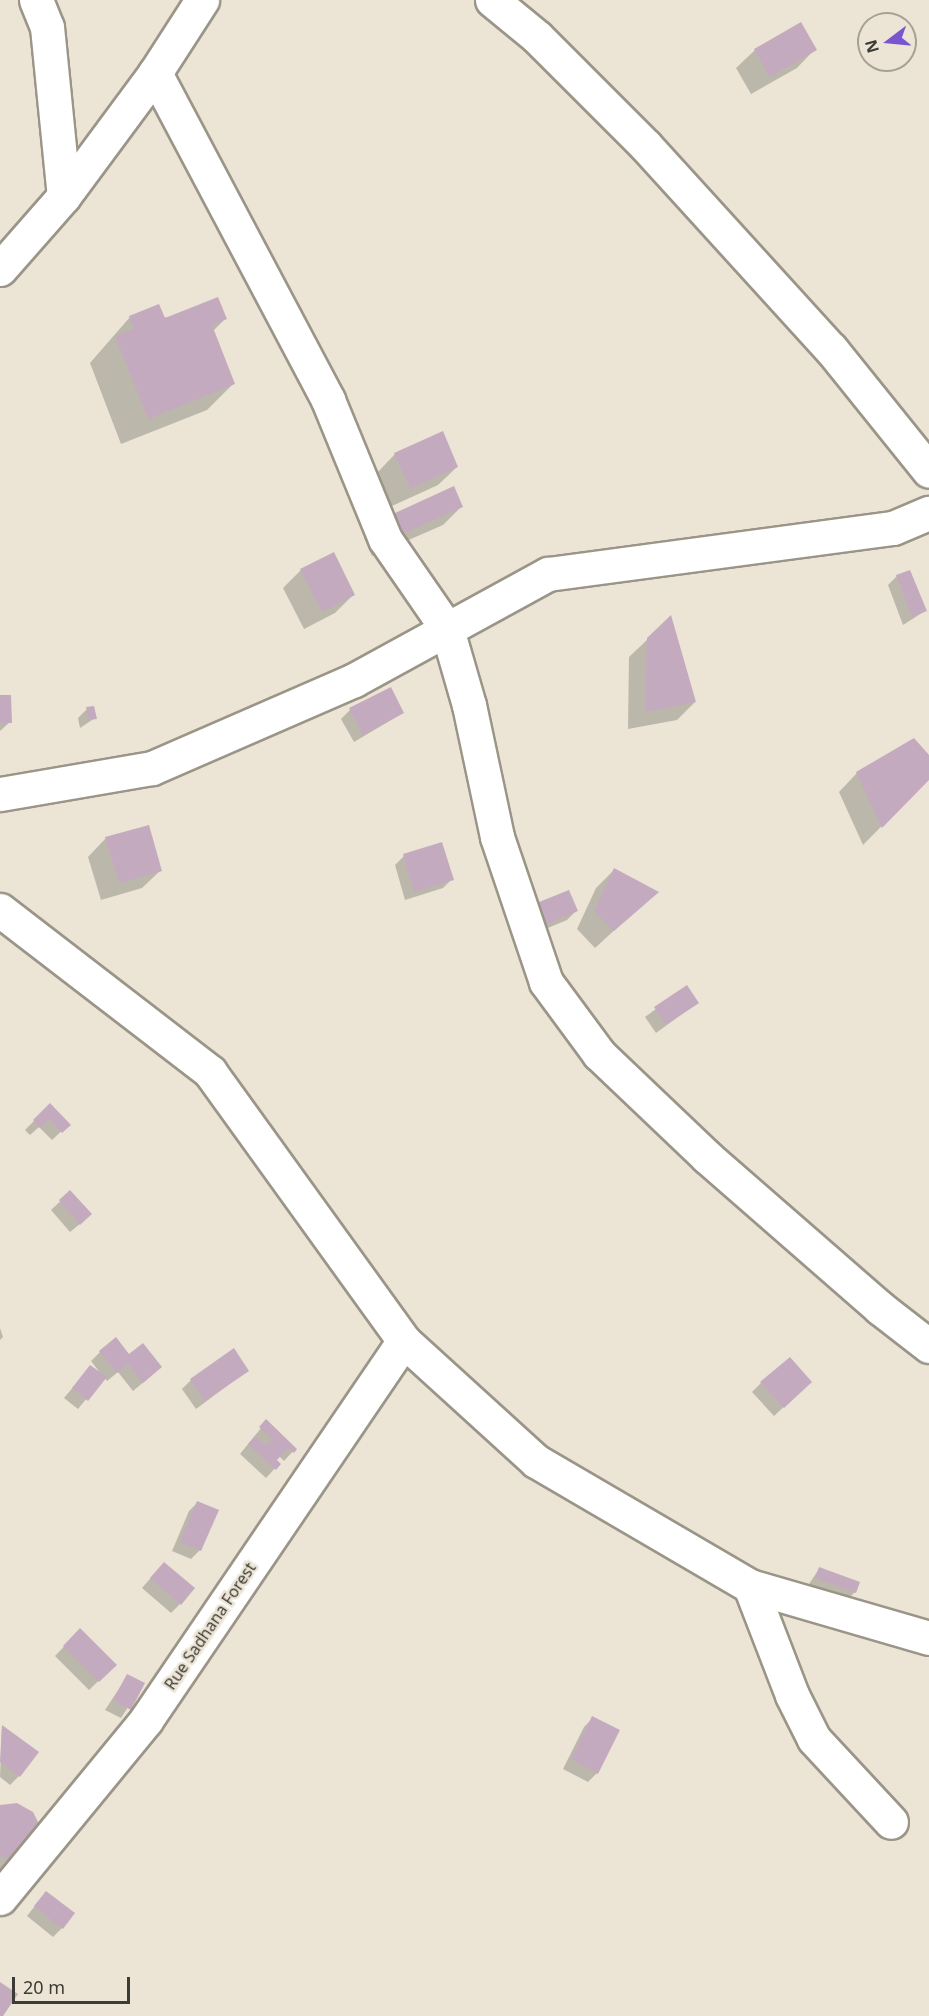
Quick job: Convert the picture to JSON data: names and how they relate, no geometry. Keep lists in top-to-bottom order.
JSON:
{
  "streets": {
    "street": ["Rue Sadhana Forest"]
  },
  "scale_bar": "20 m",
  "north": "left"
}
